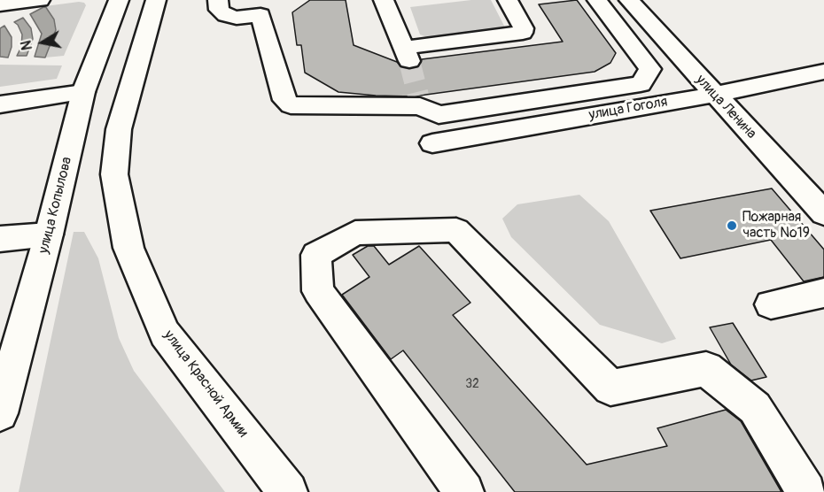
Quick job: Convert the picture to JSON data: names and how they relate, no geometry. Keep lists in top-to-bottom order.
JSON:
{
  "streets": {
    "main road": [
      "улица Ленина",
      "улица Гоголя",
      "улица Копылова",
      "улица Красной Армии"
    ]
  },
  "crossings": [
    ["улица Ленина", "улица Гоголя"]
  ],
  "places": ["Пожарная часть №19"],
  "house_numbers": ["32"],
  "north": "left"
}
